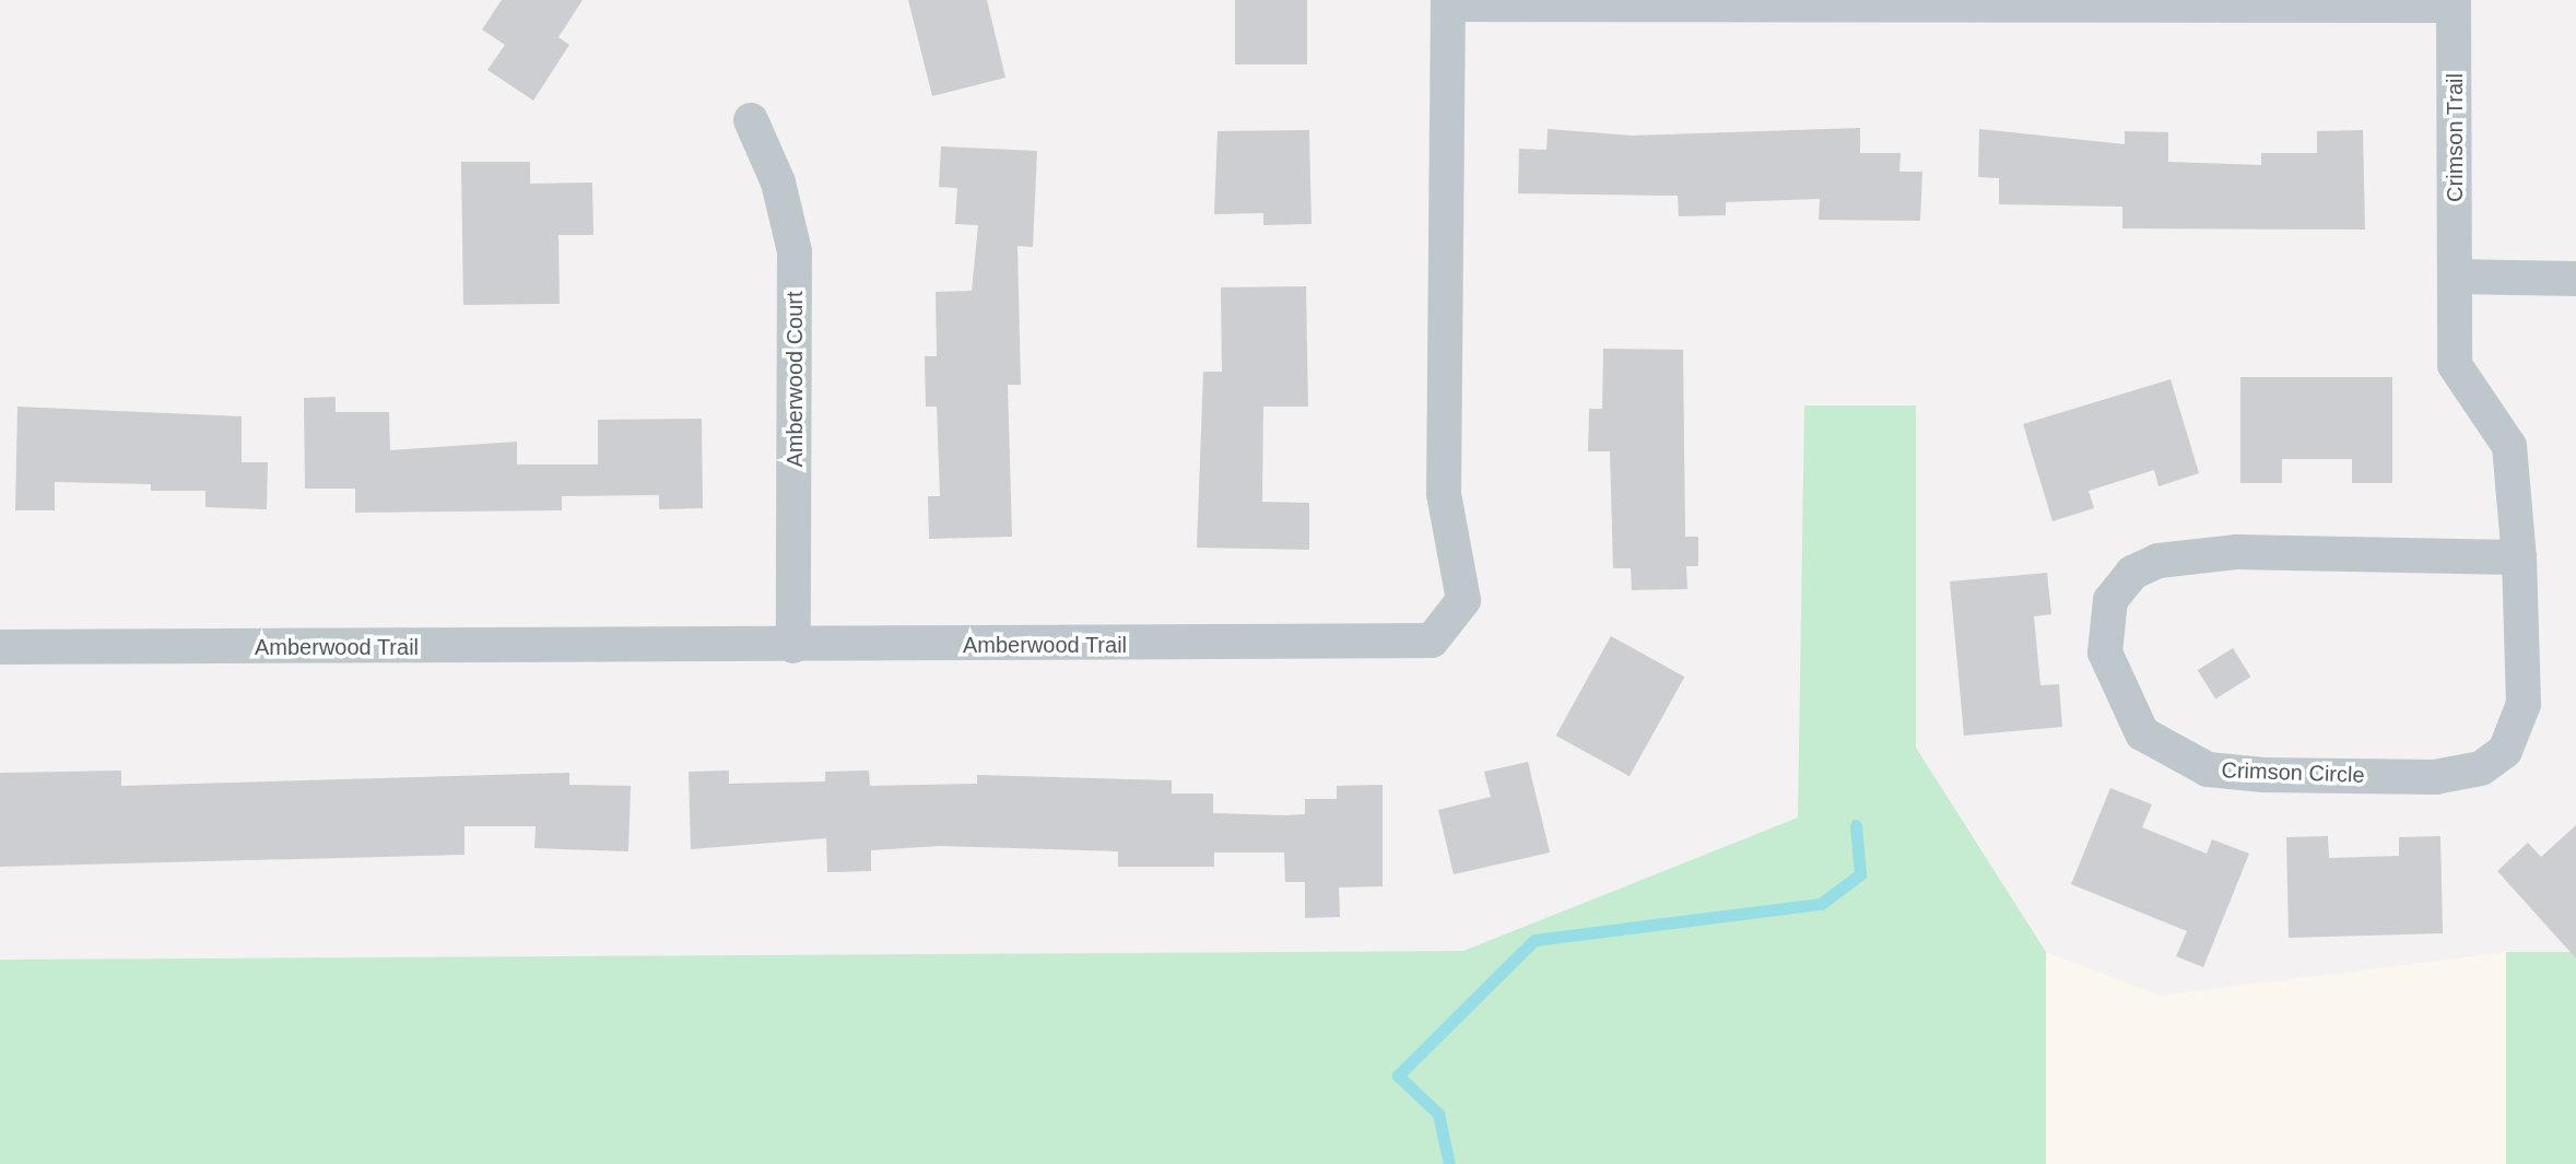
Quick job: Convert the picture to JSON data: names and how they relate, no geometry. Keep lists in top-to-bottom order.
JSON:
{
  "streets": {
    "street": [
      "Crimson Trail",
      "Amberwood Court",
      "Amberwood Trail",
      "Crimson Circle"
    ]
  },
  "crossings": [
    ["Crimson Trail", "Crimson Circle"],
    ["Amberwood Court", "Amberwood Trail"]
  ]
}
